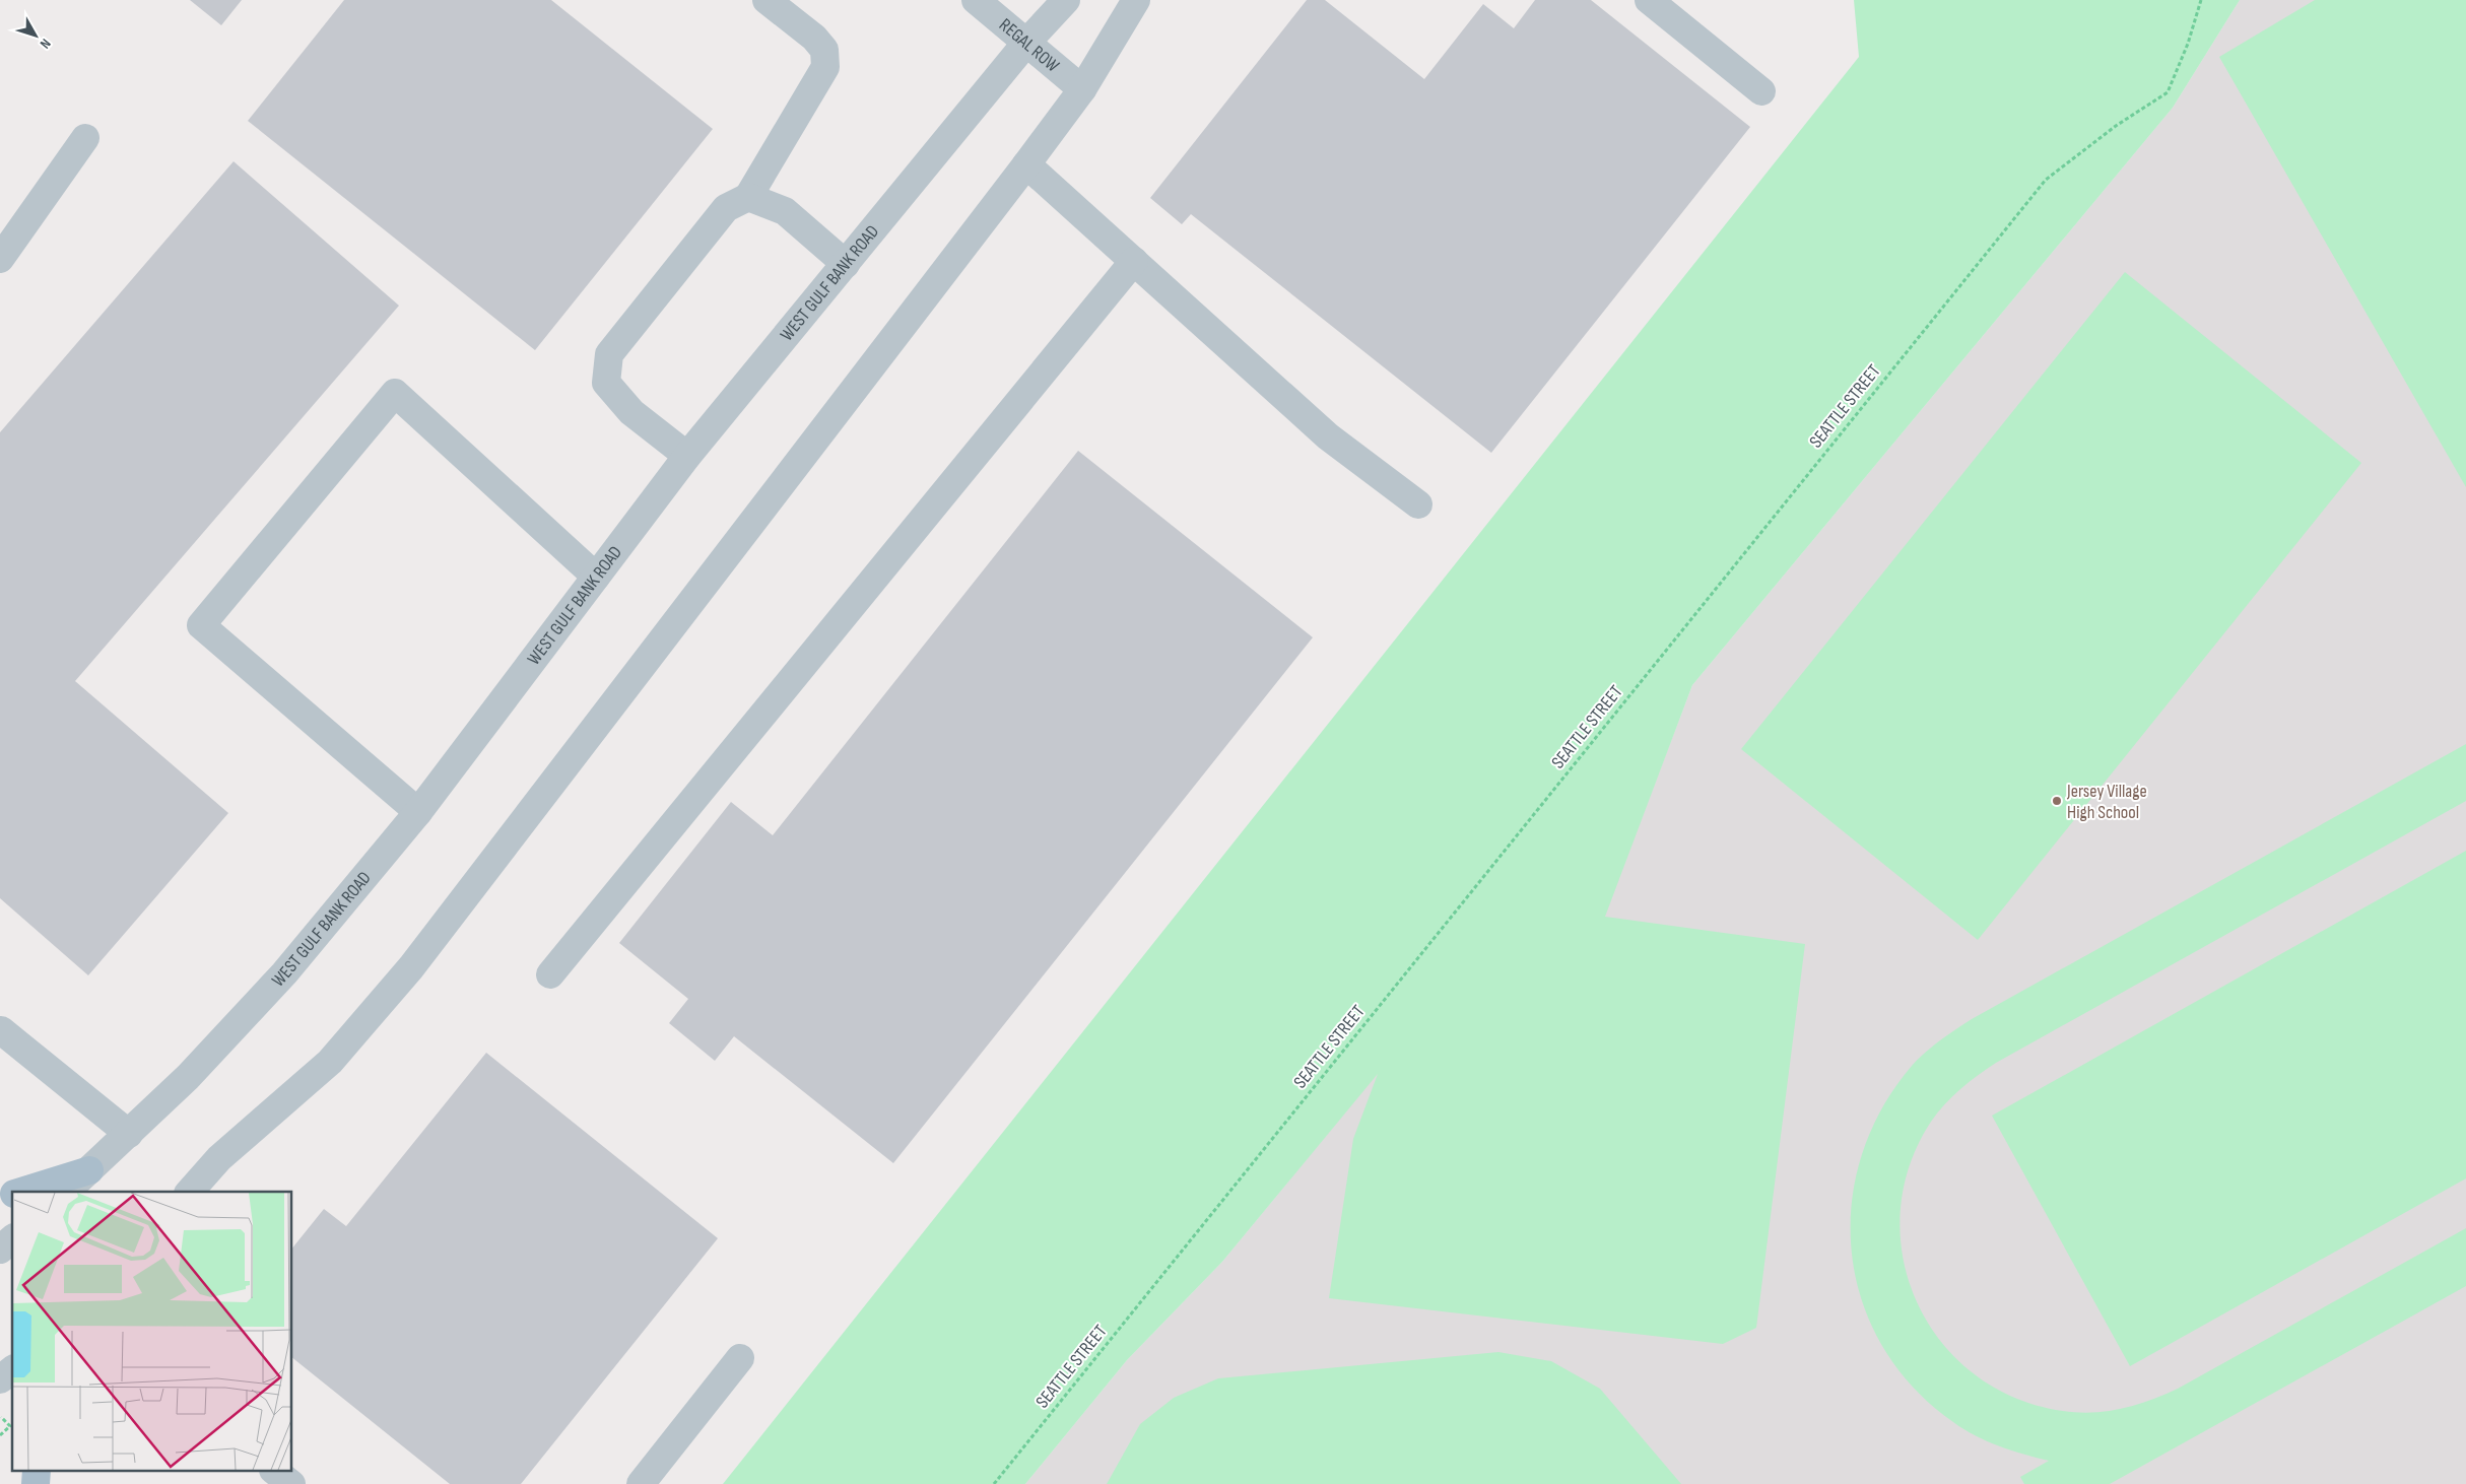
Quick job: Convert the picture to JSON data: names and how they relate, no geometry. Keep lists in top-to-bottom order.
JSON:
{
  "streets": {
    "street": ["REGAL ROW", "WEST GULF BANK ROAD"],
    "path": ["SEATTLE STREET"]
  },
  "crossings": [
    ["REGAL ROW", "WEST GULF BANK ROAD"]
  ],
  "places": ["Jersey Village High School"],
  "north": "bottom right"
}
